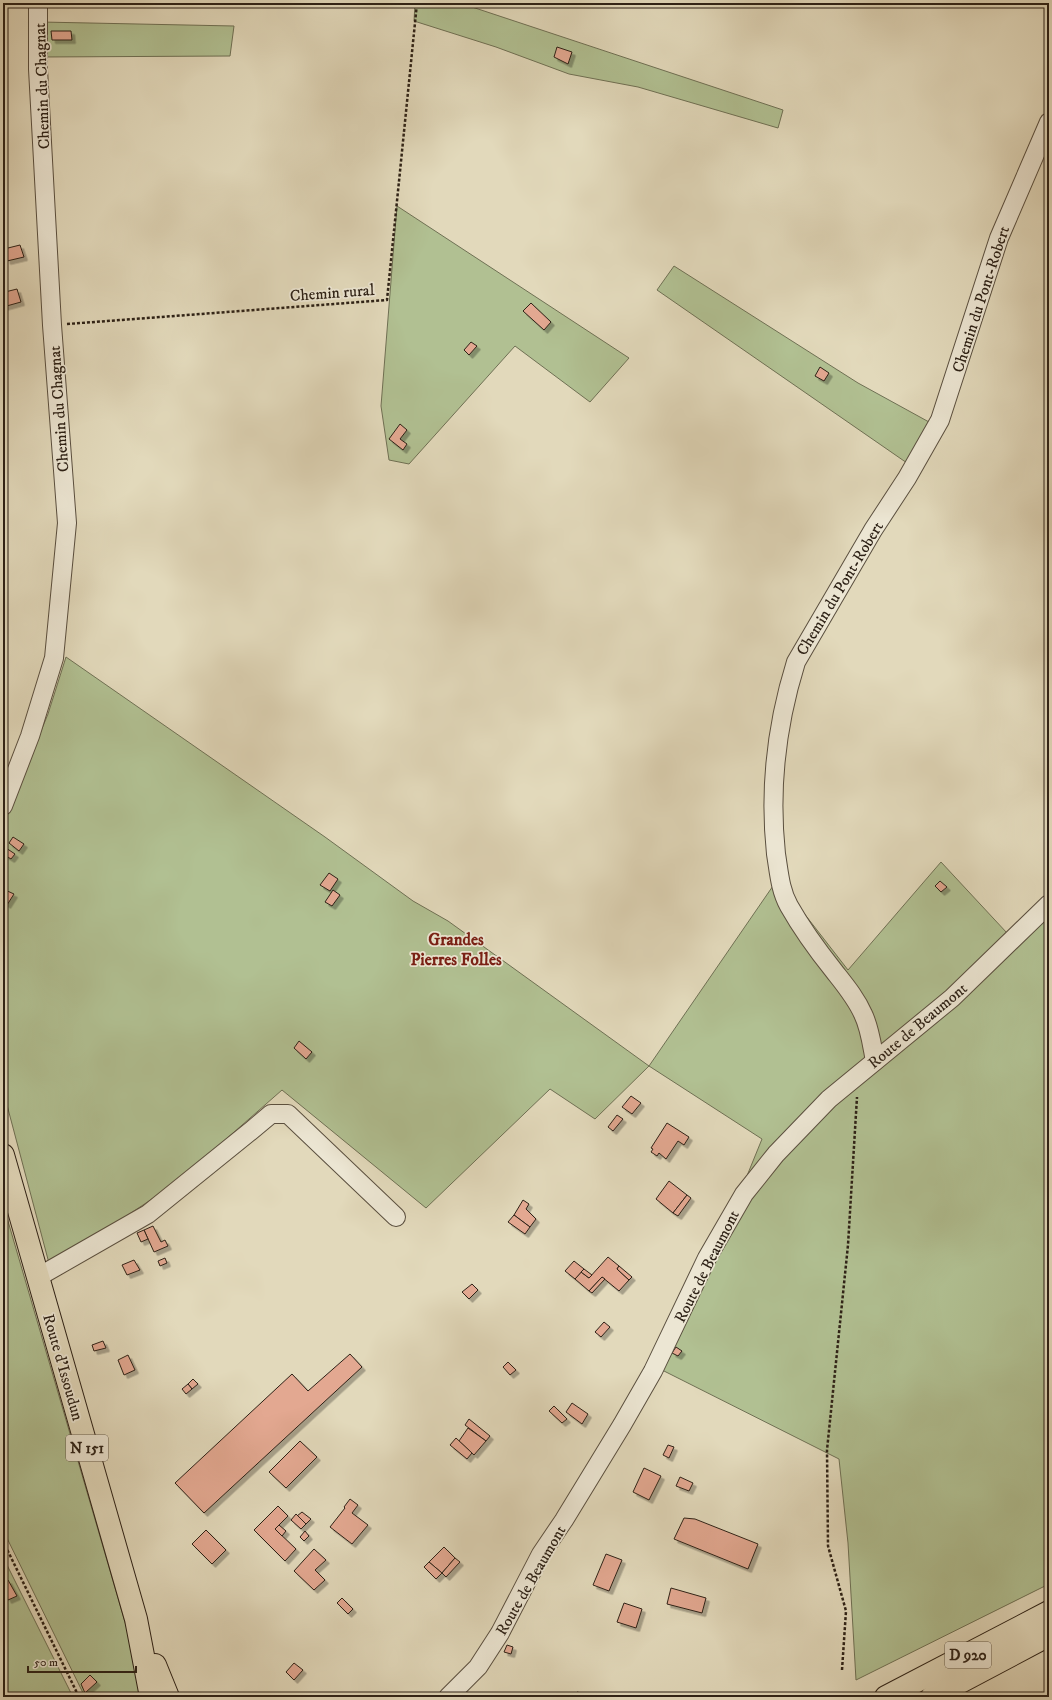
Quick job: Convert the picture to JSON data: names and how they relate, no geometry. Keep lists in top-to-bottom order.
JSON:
{
  "streets": {
    "main road": ["Route d'Issoudun", "N 151", "D 920"],
    "street": ["Chemin du Chagnat", "Chemin du Pont-Robert", "Route de Beaumont"],
    "path": ["Chemin rural"]
  },
  "crossings": [
    ["Chemin du Chagnat", "Chemin rural"],
    ["Chemin du Pont-Robert", "Route de Beaumont"],
    ["Route d'Issoudun", "N 151"]
  ],
  "districts": ["Grandes Pierres Folles"],
  "scale_bar": "50 m"
}
